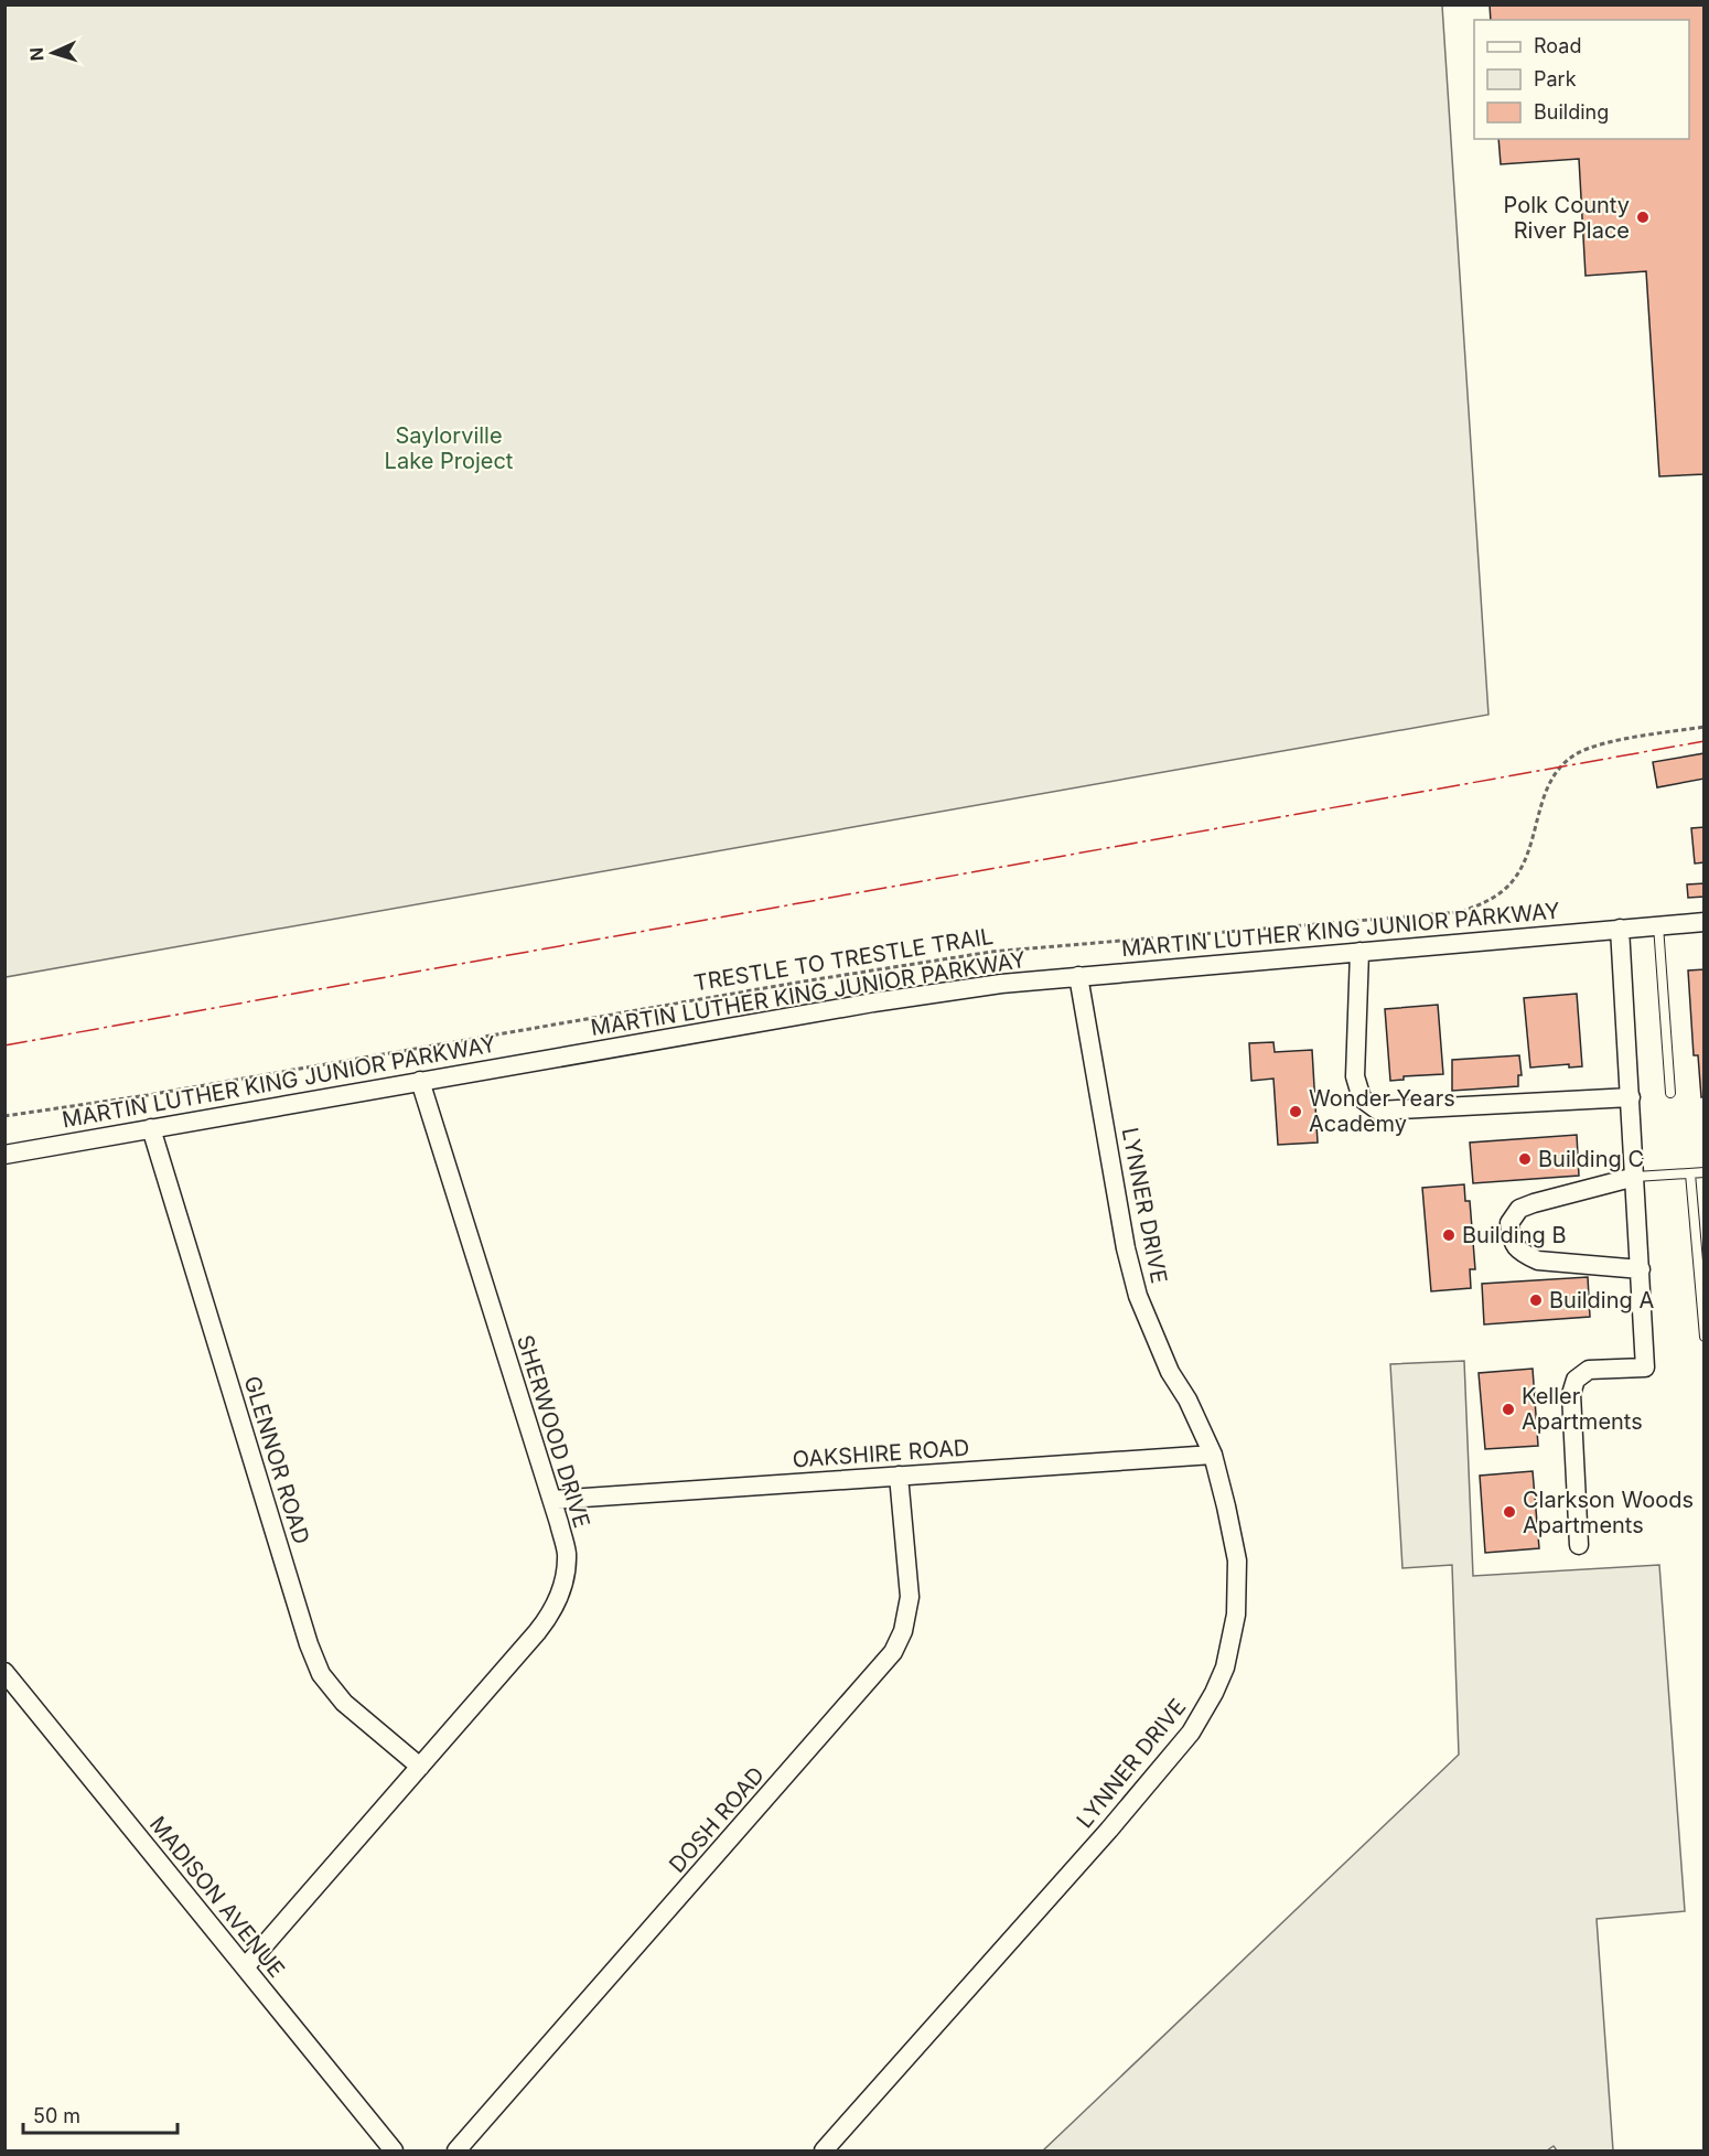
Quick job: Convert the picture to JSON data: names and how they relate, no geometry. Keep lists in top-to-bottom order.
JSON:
{
  "streets": {
    "street": [
      "MARTIN LUTHER KING JUNIOR PARKWAY",
      "LYNNER DRIVE",
      "SHERWOOD DRIVE",
      "OAKSHIRE ROAD",
      "GLENNOR ROAD",
      "DOSH ROAD",
      "MADISON AVENUE"
    ],
    "path": ["TRESTLE TO TRESTLE TRAIL"]
  },
  "crossings": [
    ["MARTIN LUTHER KING JUNIOR PARKWAY", "LYNNER DRIVE"],
    ["MARTIN LUTHER KING JUNIOR PARKWAY", "SHERWOOD DRIVE"],
    ["MARTIN LUTHER KING JUNIOR PARKWAY", "GLENNOR ROAD"],
    ["LYNNER DRIVE", "OAKSHIRE ROAD"],
    ["SHERWOOD DRIVE", "OAKSHIRE ROAD"],
    ["SHERWOOD DRIVE", "GLENNOR ROAD"],
    ["SHERWOOD DRIVE", "MADISON AVENUE"],
    ["OAKSHIRE ROAD", "DOSH ROAD"]
  ],
  "parks": ["Saylorville Lake Project"],
  "places": [
    "Polk County River Place",
    "Wonder Years Academy",
    "Building C",
    "Building B",
    "Building A",
    "Keller Apartments",
    "Clarkson Woods Apartments"
  ],
  "legend": ["Road", "Park", "Building"],
  "scale_bar": "50 m",
  "north": "left"
}
